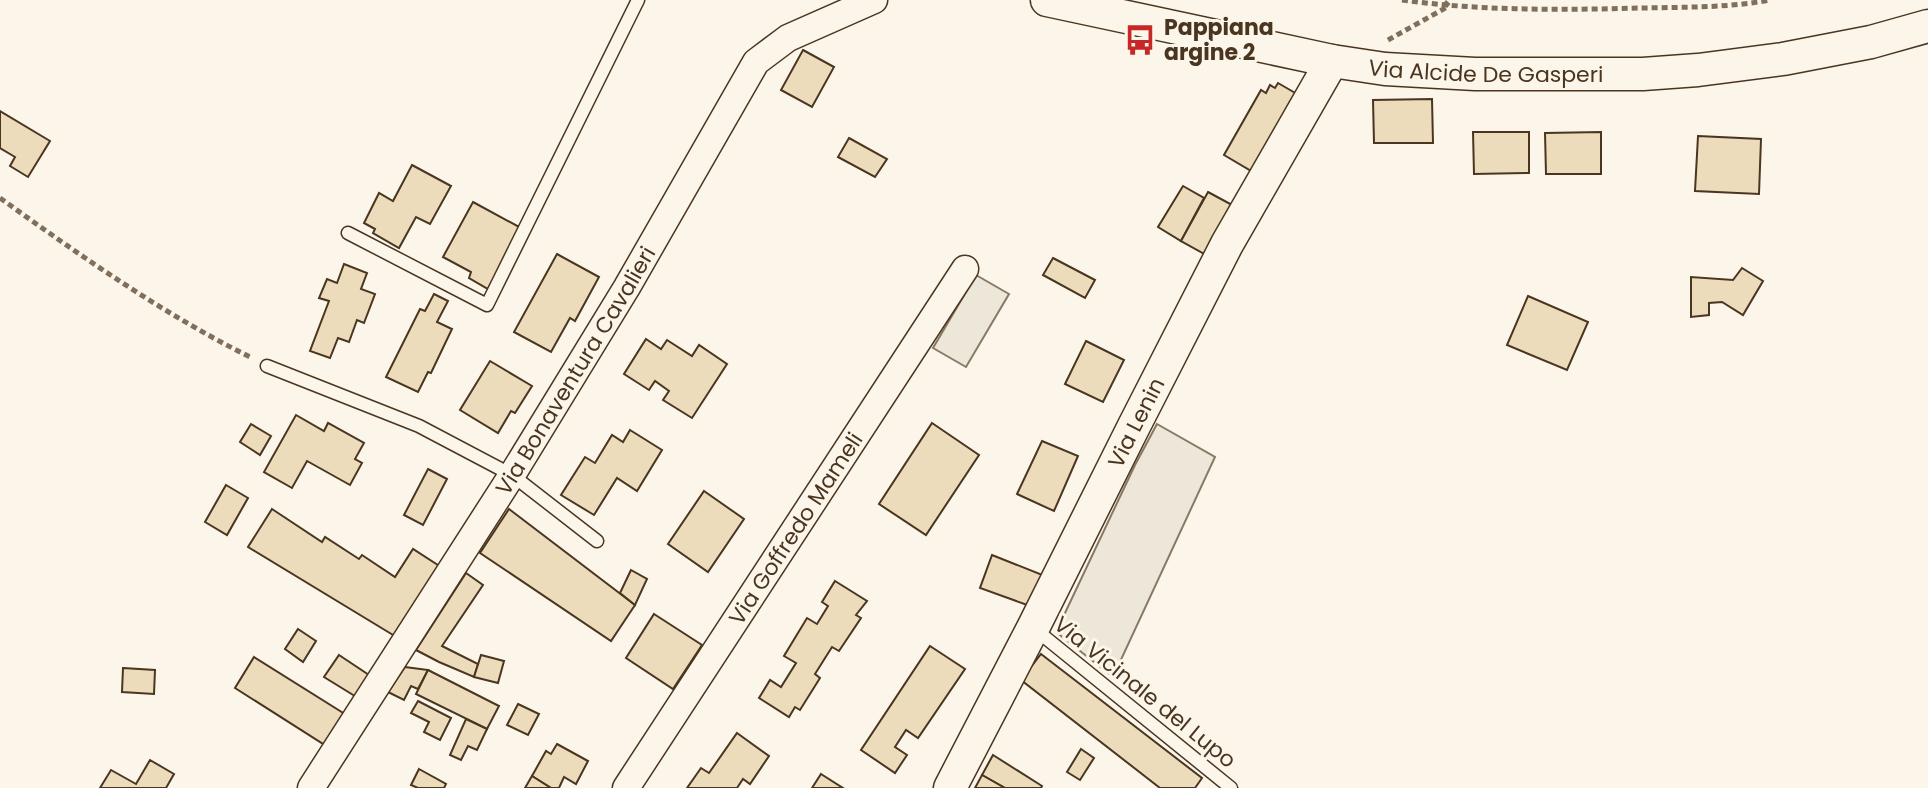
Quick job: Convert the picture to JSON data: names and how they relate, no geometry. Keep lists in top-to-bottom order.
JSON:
{
  "streets": {
    "street": [
      "Via Alcide De Gasperi",
      "Via Bonaventura Cavalieri",
      "Via Lenin",
      "Via Goffredo Mameli"
    ],
    "lane": ["Via Vicinale del Lupo"]
  },
  "crossings": [
    ["Via Alcide De Gasperi", "Via Lenin"],
    ["Via Lenin", "Via Vicinale del Lupo"]
  ],
  "places": {
    "bus stop": ["Pappiana argine 2"]
  }
}
